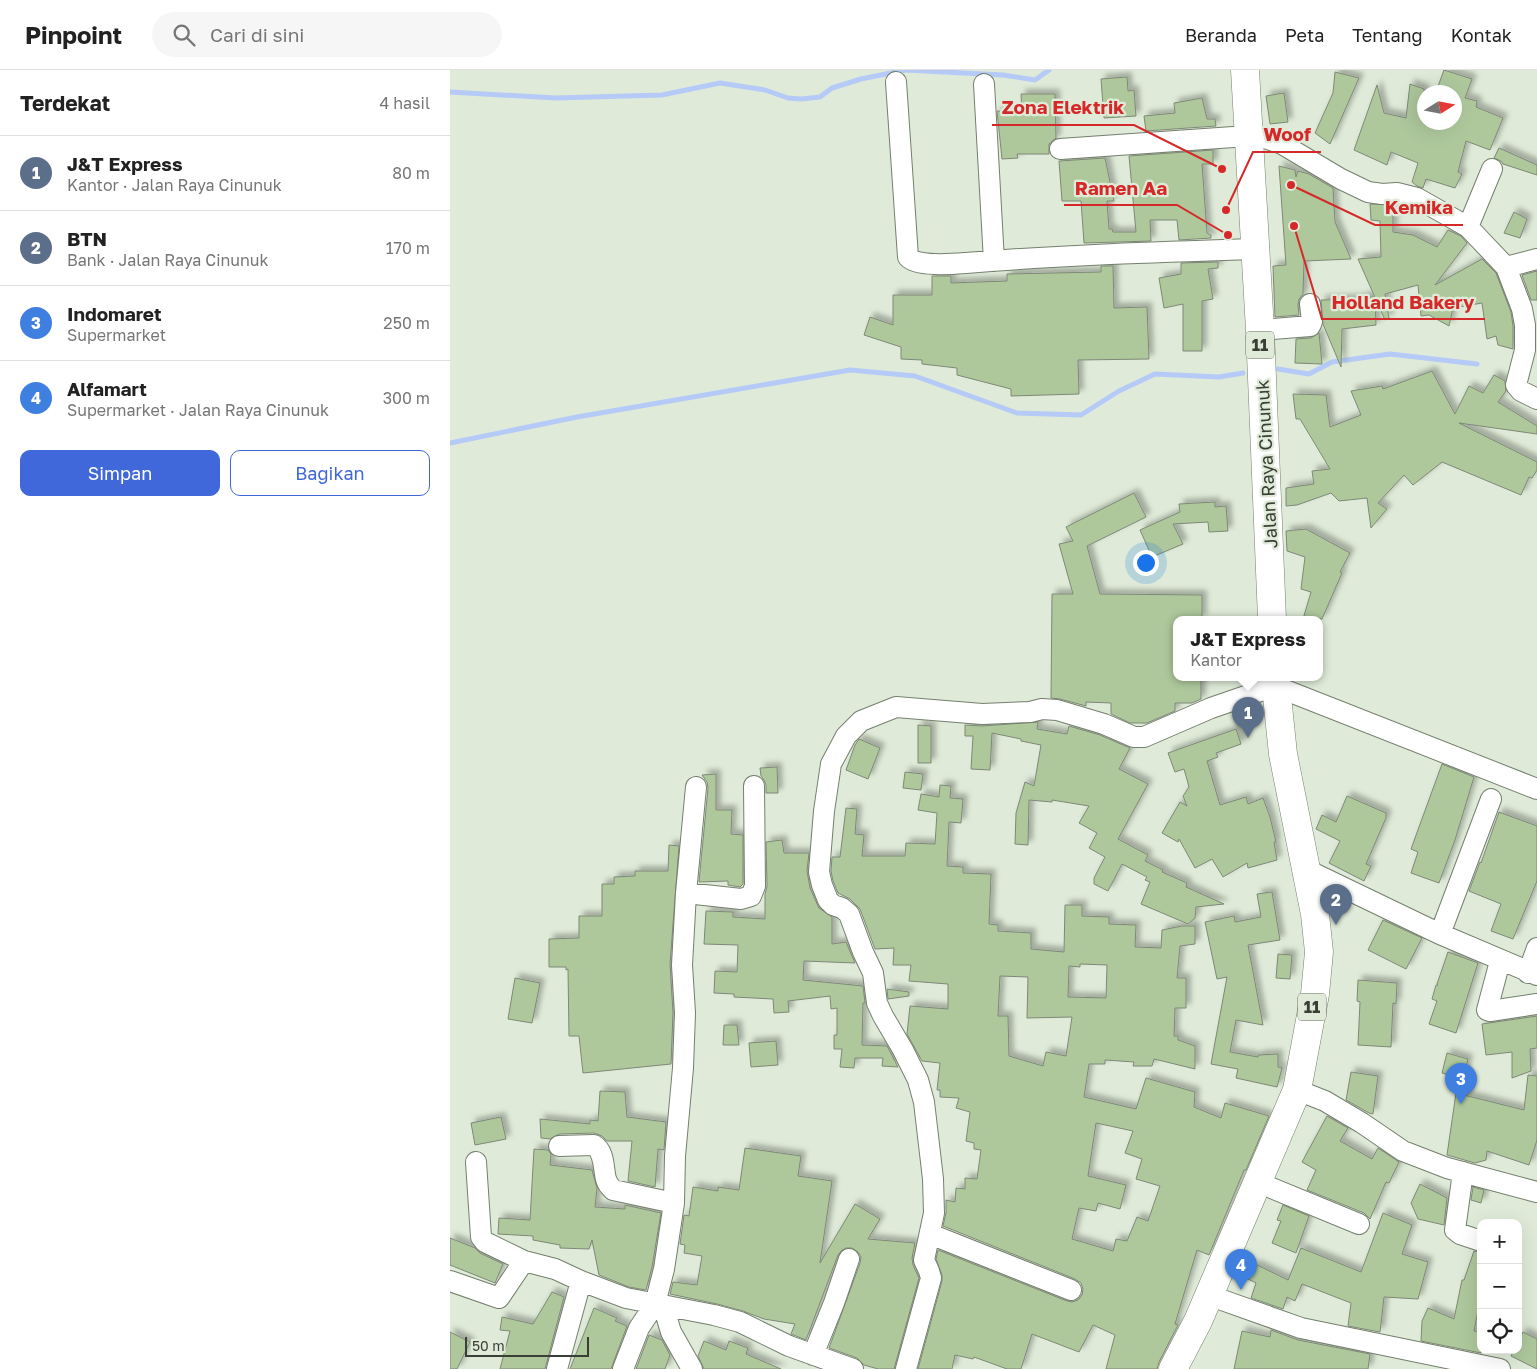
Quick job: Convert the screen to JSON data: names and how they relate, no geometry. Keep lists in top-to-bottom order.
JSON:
{
  "streets": {
    "highway": ["11", "Jalan Raya Cinunuk"]
  },
  "places": [
    "Zona Elektrik",
    "Kemika",
    "Woof",
    "Holland Bakery",
    "Ramen Aa"
  ],
  "scale_bar": "50 m",
  "north": "right",
  "page": {
    "header": "Pinpoint",
    "search": "Cari di sini",
    "nav": [
      "Beranda",
      "Peta",
      "Tentang",
      "Kontak"
    ],
    "heading": ["Terdekat", "4 hasil"],
    "list": [
      {
        "mark": "1",
        "name": "J&T Express",
        "note": "Kantor · Jalan Raya Cinunuk",
        "value": "80 m"
      },
      {
        "mark": "2",
        "name": "BTN",
        "note": "Bank · Jalan Raya Cinunuk",
        "value": "170 m"
      },
      {
        "mark": "3",
        "name": "Indomaret",
        "note": "Supermarket",
        "value": "250 m"
      },
      {
        "mark": "4",
        "name": "Alfamart",
        "note": "Supermarket · Jalan Raya Cinunuk",
        "value": "300 m"
      }
    ],
    "buttons": ["Simpan", "Bagikan"],
    "popup": ["J&T Express", "Kantor"],
    "pins": [
      "1",
      "2",
      "3",
      "4"
    ],
    "map_buttons": ["+", "−"],
    "scale": "50 m"
  }
}
